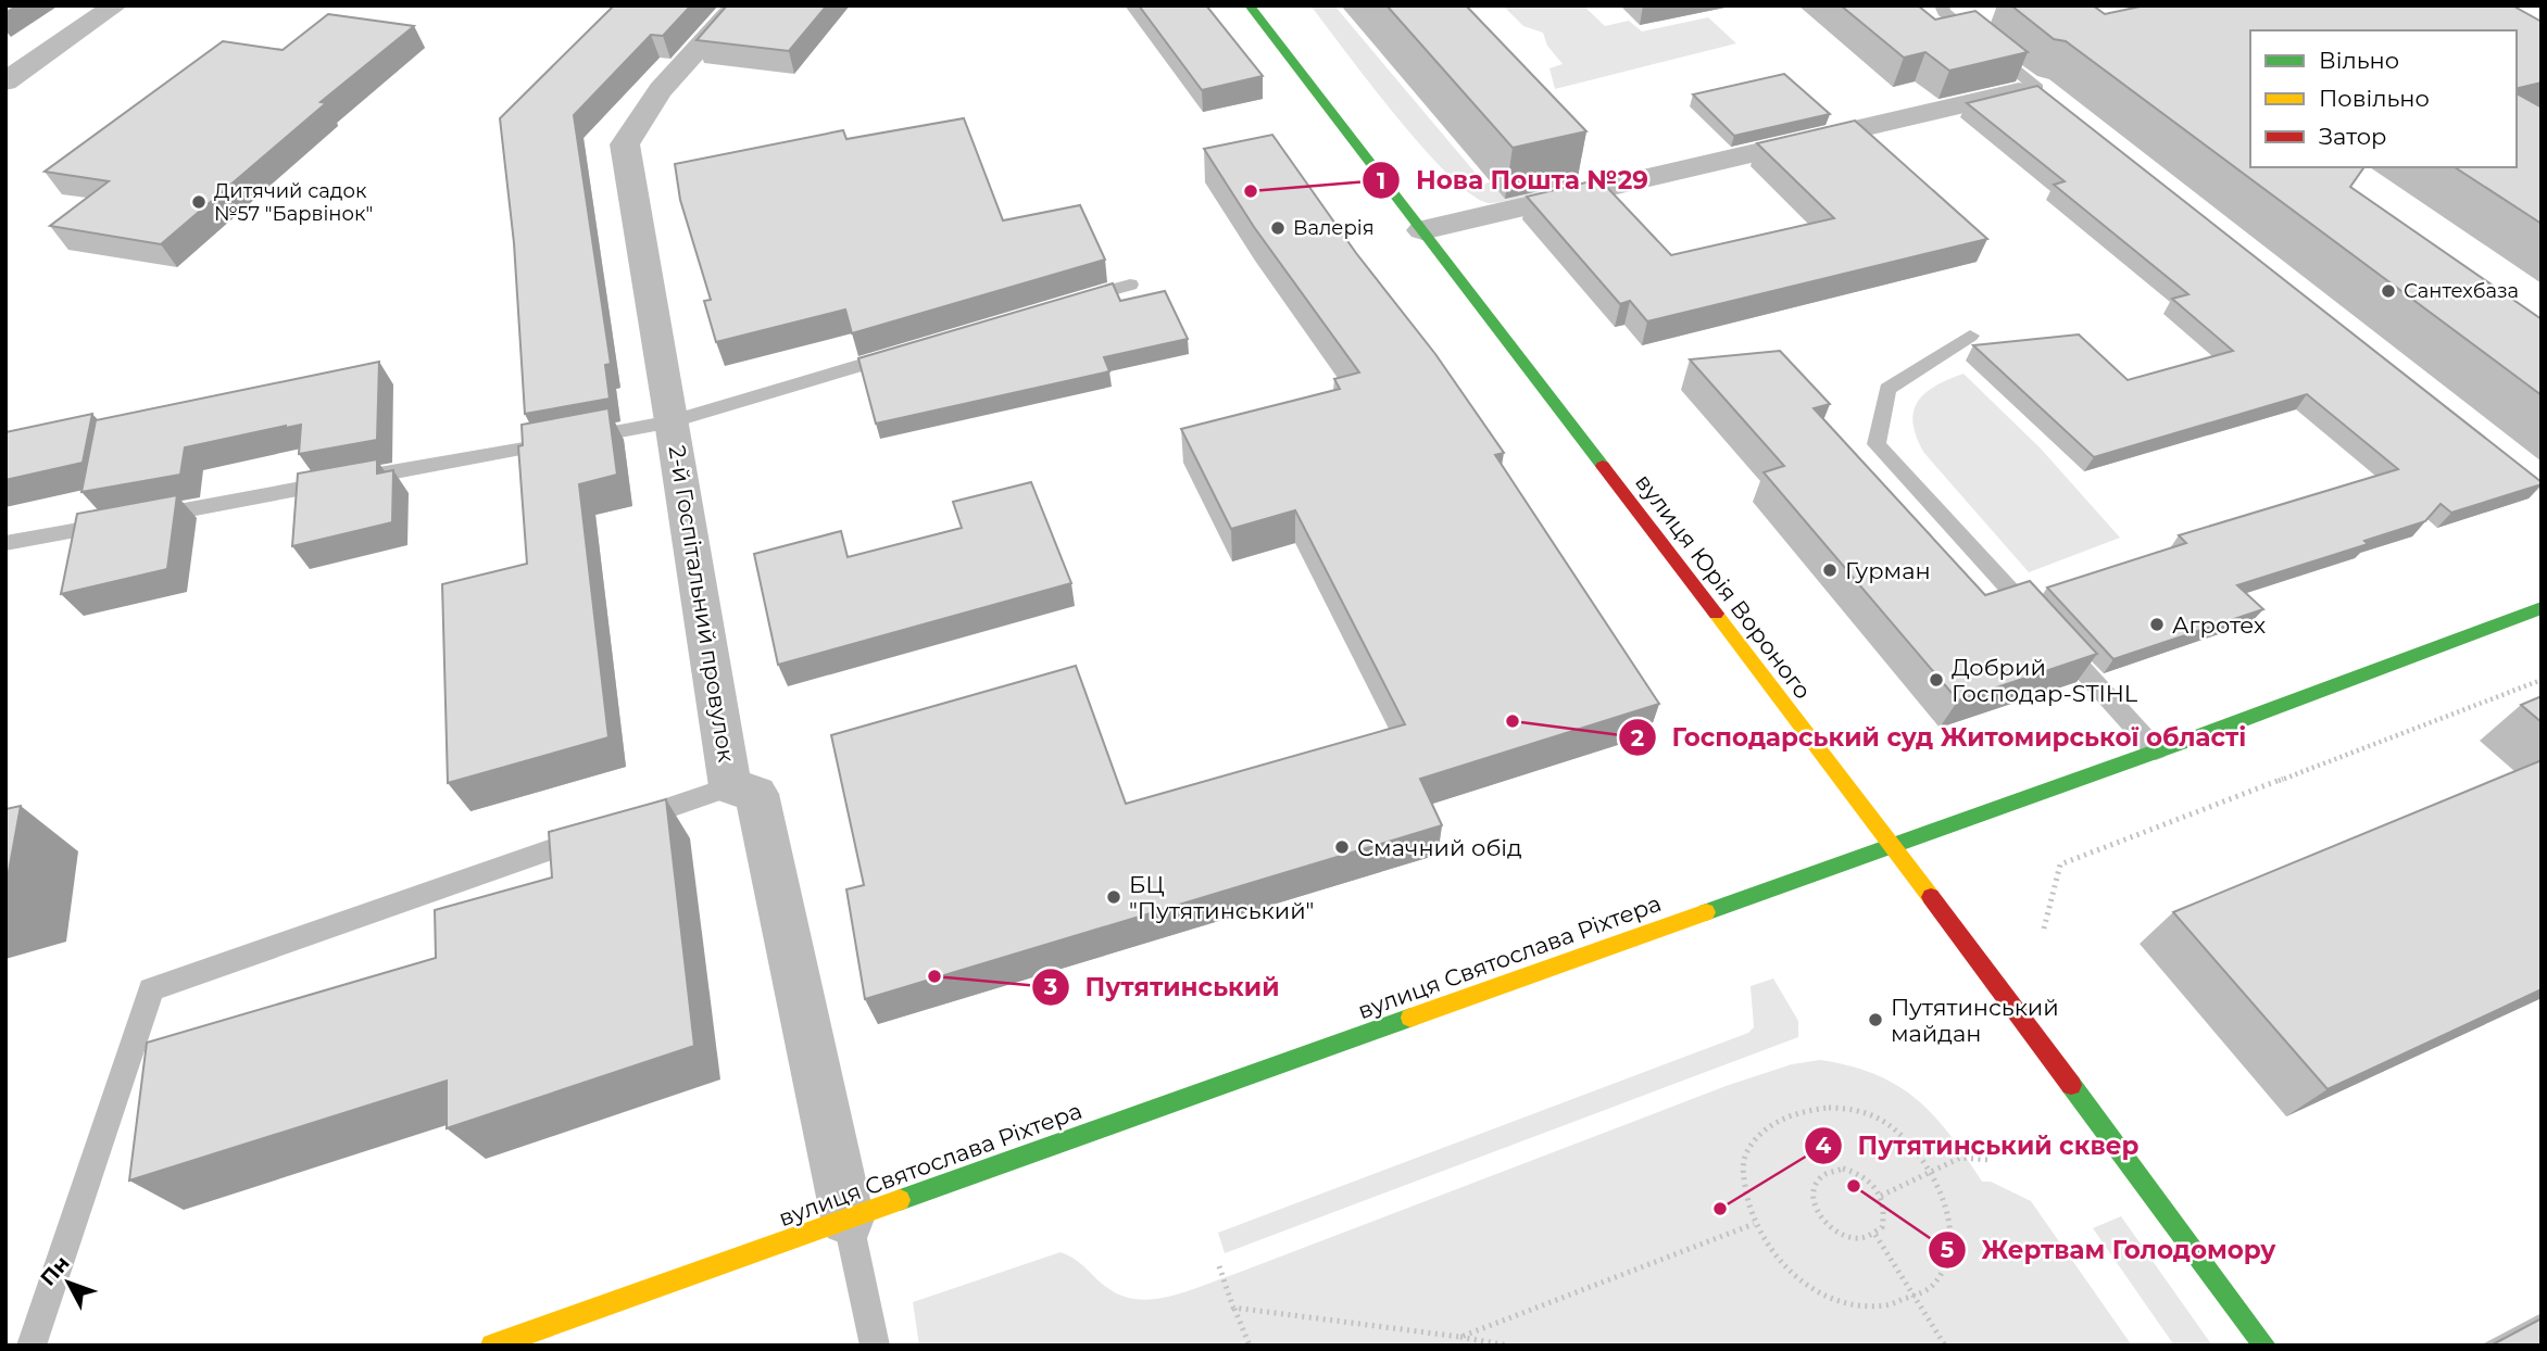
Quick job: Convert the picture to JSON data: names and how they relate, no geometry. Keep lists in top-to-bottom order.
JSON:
{
  "streets": {
    "main road": ["вулиця Юрія Вороного", "вулиця Святослава Ріхтера"],
    "street": ["2-й Госпітальний провулок"]
  },
  "crossings": [
    ["вулиця Юрія Вороного", "вулиця Святослава Ріхтера"],
    ["2-й Госпітальний провулок", "вулиця Святослава Ріхтера"]
  ],
  "places": [
    "Нова Пошта №29",
    "Дитячий садок №57 \"Барвінок\"",
    "Валерія",
    "Сантехбаза",
    "Гурман",
    "Агротех",
    "Добрий Господар-STIHL",
    "Господарський суд Житомирської області",
    "Смачний обід",
    "БЦ \"Путятинський\"",
    "Путятинський",
    "Путятинський майдан",
    "Жертвам Голодомору",
    "Путятинський сквер"
  ],
  "legend": ["Вільно", "Повільно", "Затор"],
  "north": "top left"
}
